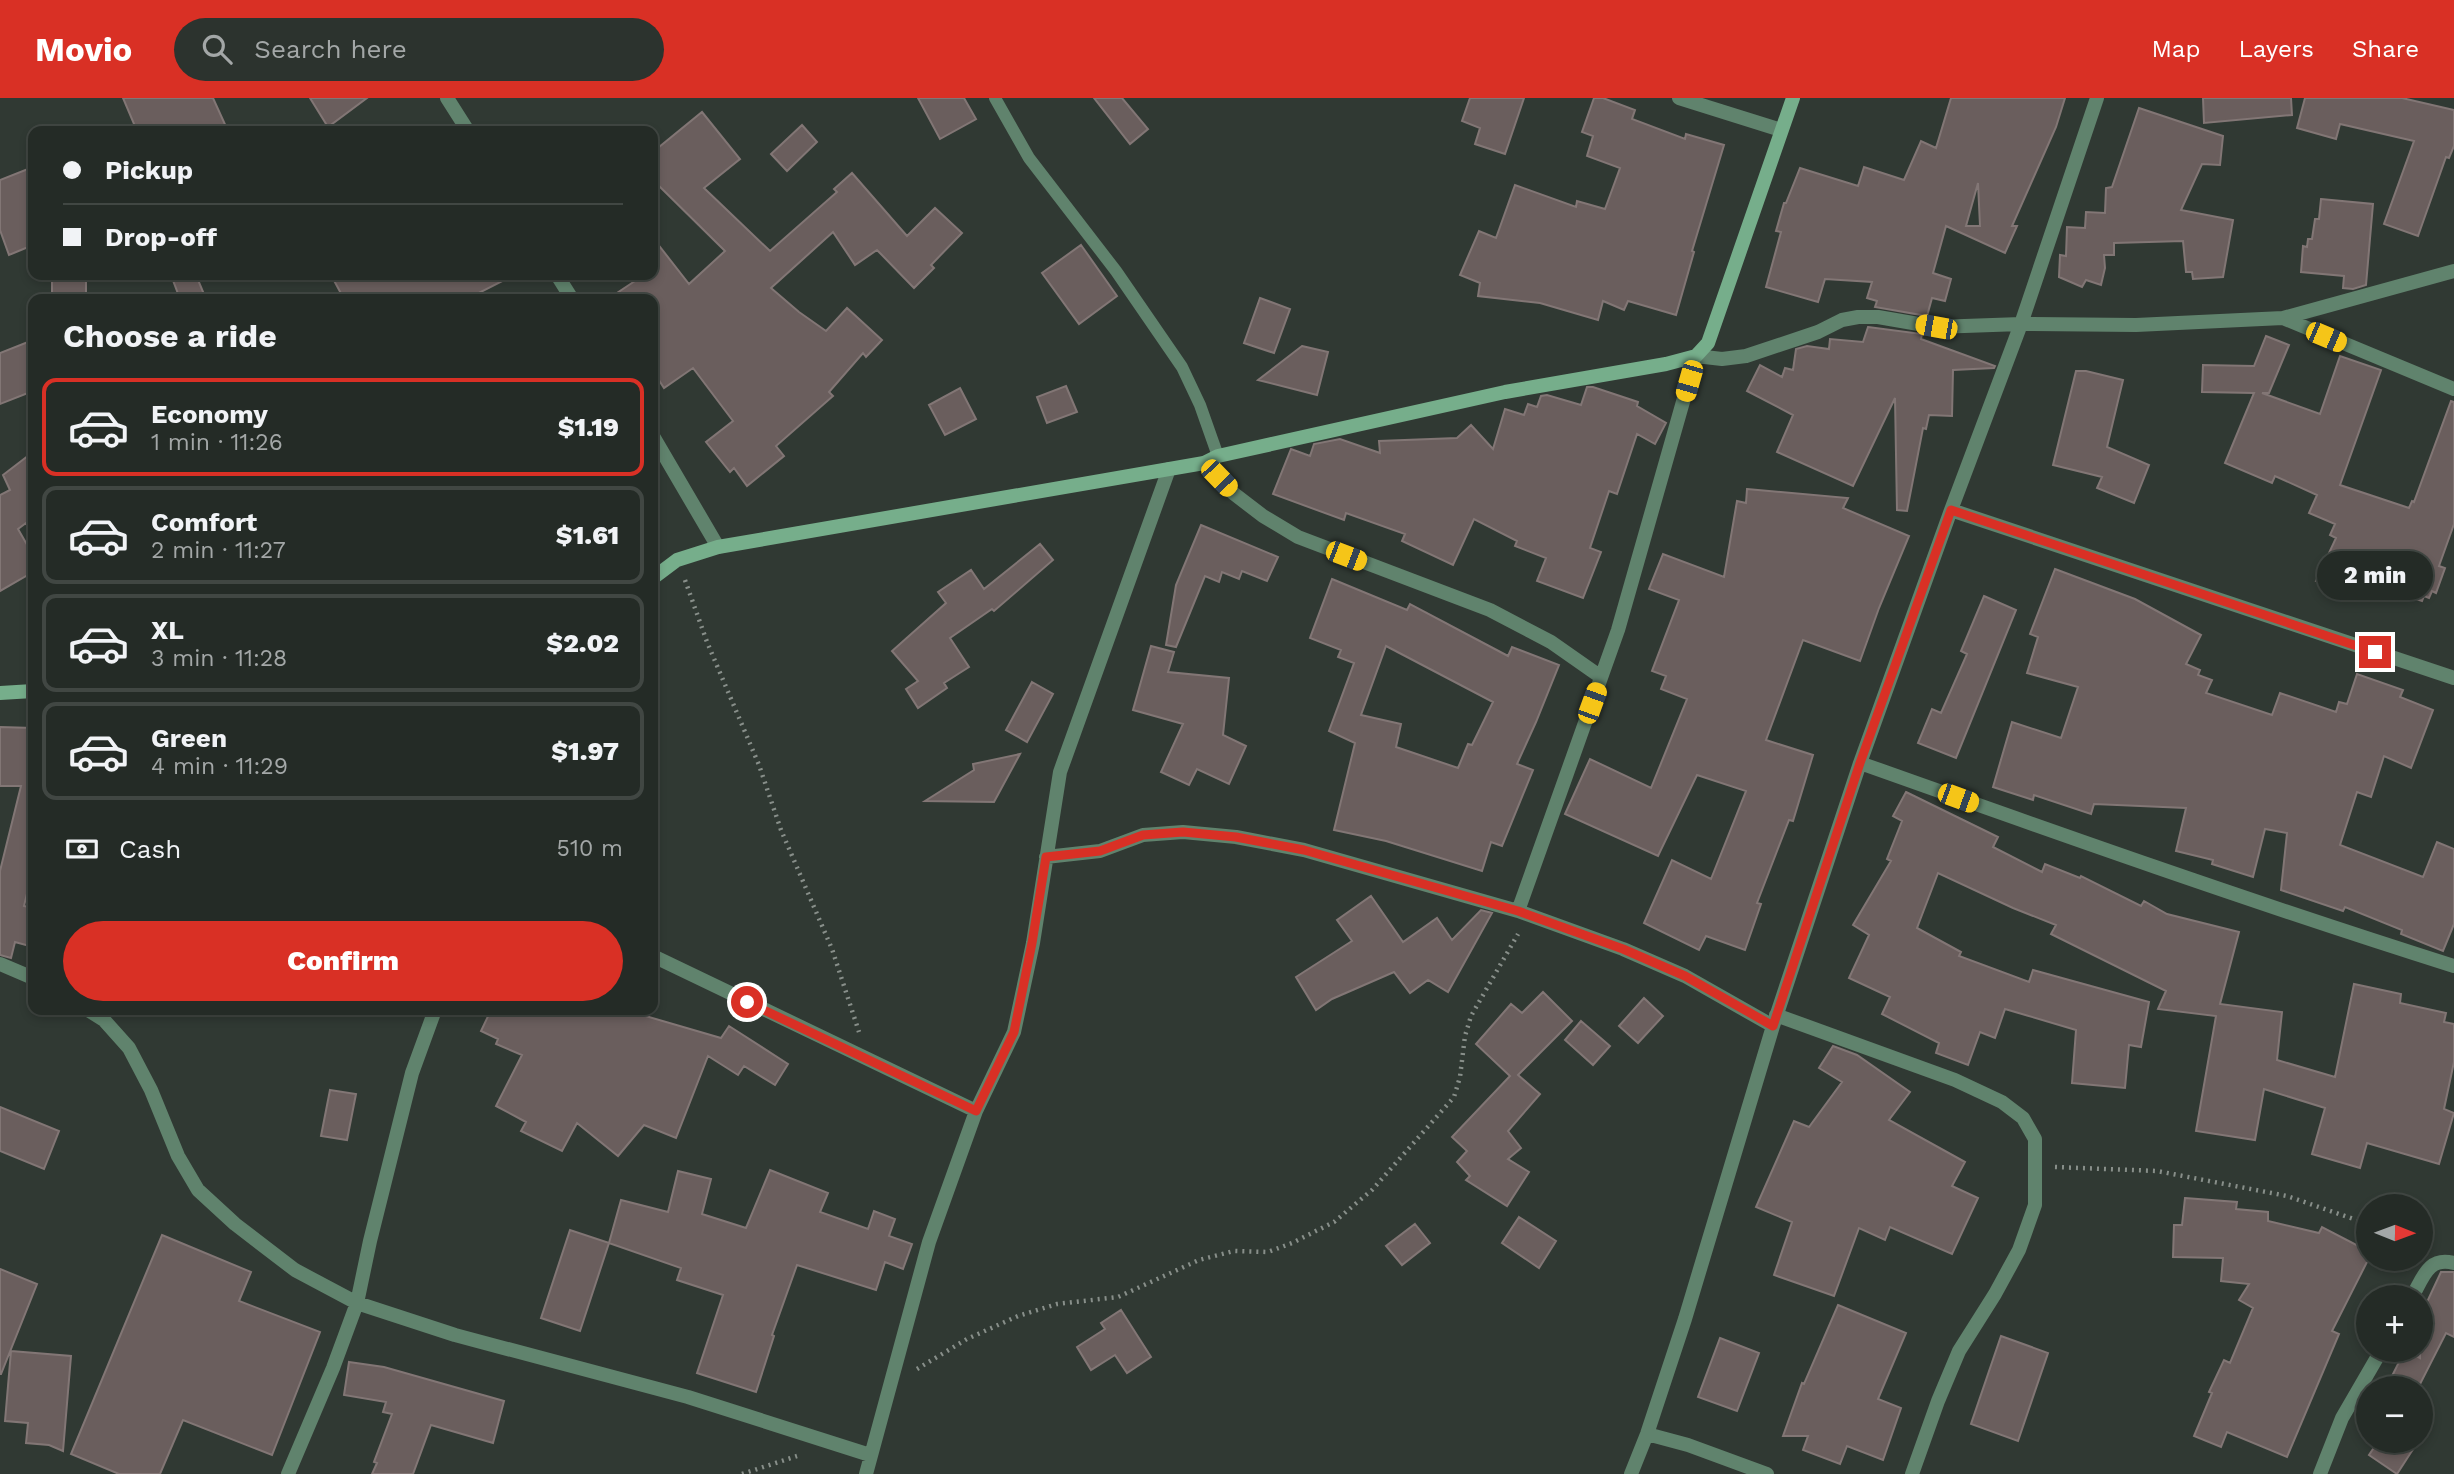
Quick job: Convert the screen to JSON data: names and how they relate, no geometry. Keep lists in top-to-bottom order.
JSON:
{
  "north": "right",
  "page": {
    "header": "Movio",
    "search": "Search here",
    "nav": ["Map", "Layers", "Share"],
    "banner": ["Pickup", "Drop-off"],
    "heading": "Choose a ride",
    "list": [
      {
        "name": "Economy",
        "note": "1 min · 11:26",
        "value": "$1.19"
      },
      {
        "name": "Comfort",
        "note": "2 min · 11:27",
        "value": "$1.61"
      },
      {
        "name": "XL",
        "note": "3 min · 11:28",
        "value": "$2.02"
      },
      {
        "name": "Green",
        "note": "4 min · 11:29",
        "value": "$1.97"
      }
    ],
    "bubble": "2 min",
    "pay": ["Cash", "510 m"],
    "buttons": "Confirm",
    "map_buttons": ["+", "−"]
  }
}
